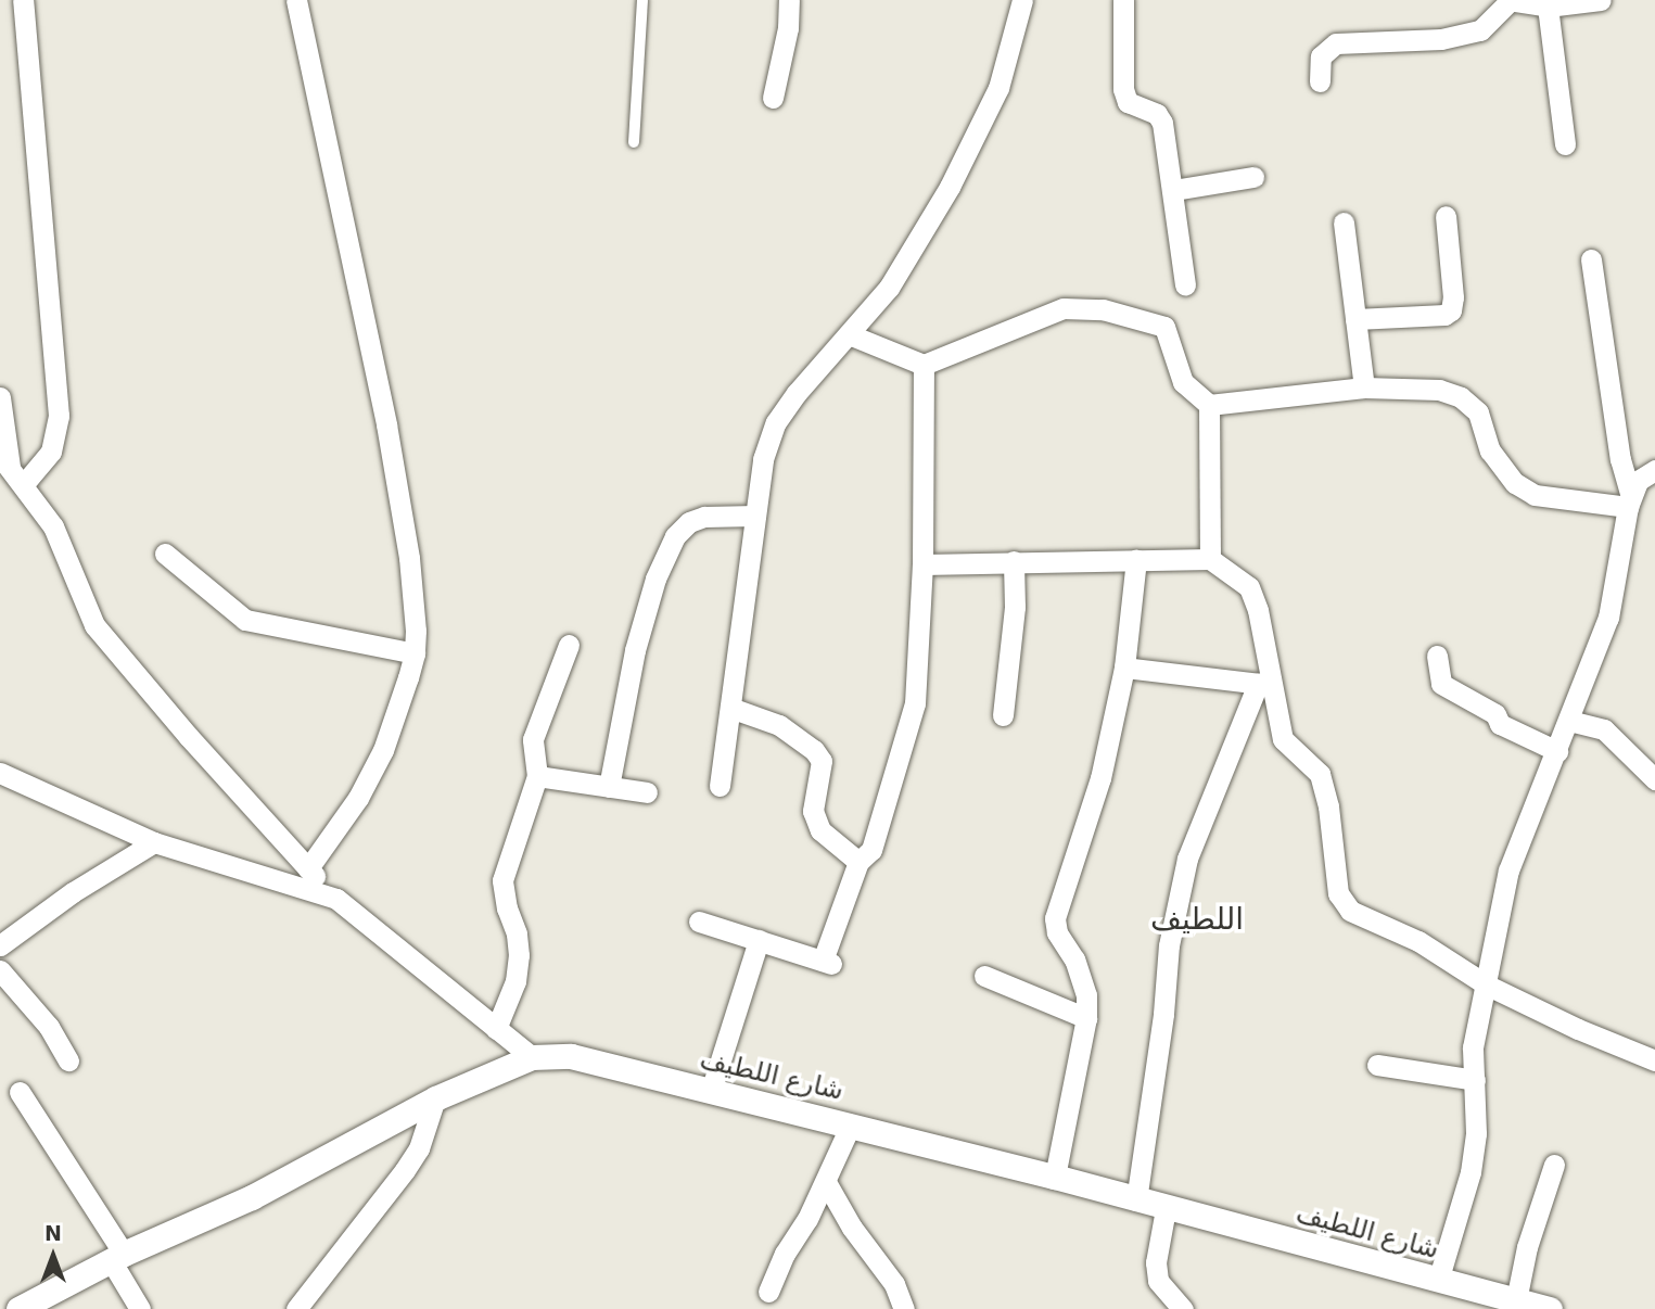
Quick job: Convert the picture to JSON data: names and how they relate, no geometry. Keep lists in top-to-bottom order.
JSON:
{
  "streets": {
    "street": ["شارع اللطيف"]
  },
  "districts": ["اللطيف"],
  "north": "top"
}
